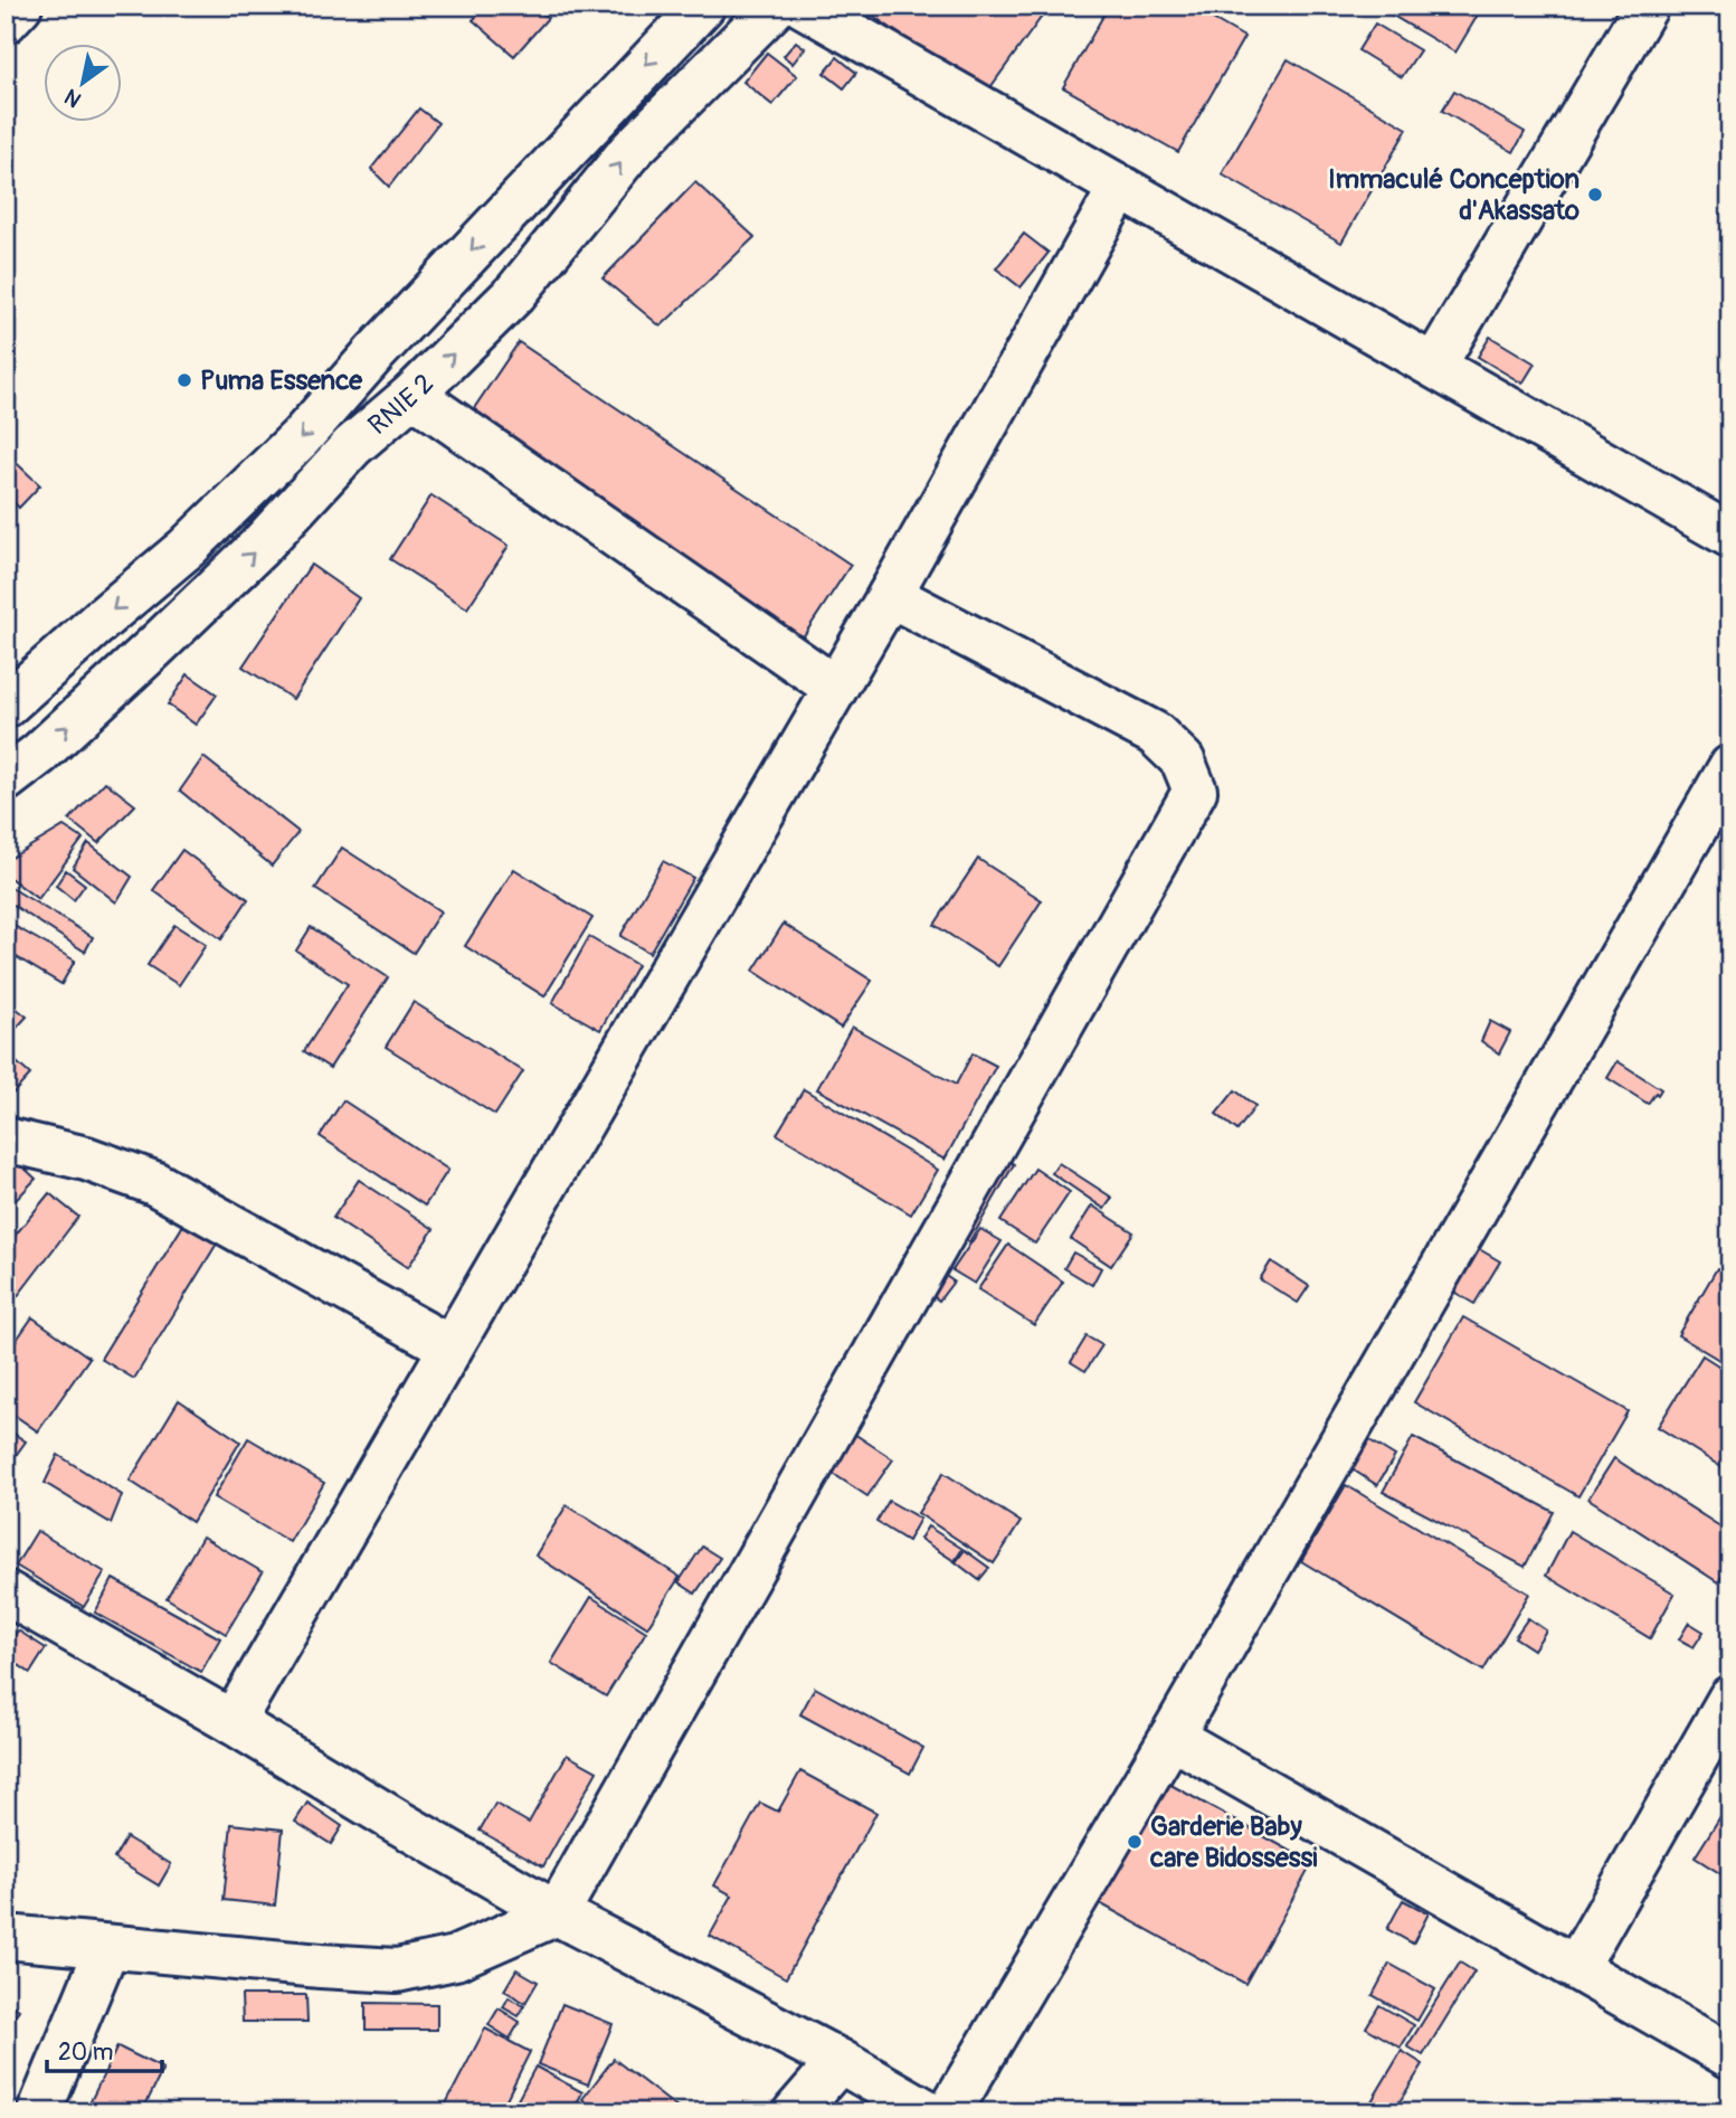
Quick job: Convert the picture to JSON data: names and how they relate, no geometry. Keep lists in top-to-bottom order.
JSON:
{
  "streets": {
    "main road": ["RNIE 2"]
  },
  "places": ["Immaculé Conception d'Akassato", "Puma Essence", "Garderie Baby care Bidossessi"],
  "scale_bar": "20 m",
  "north": "bottom left"
}
